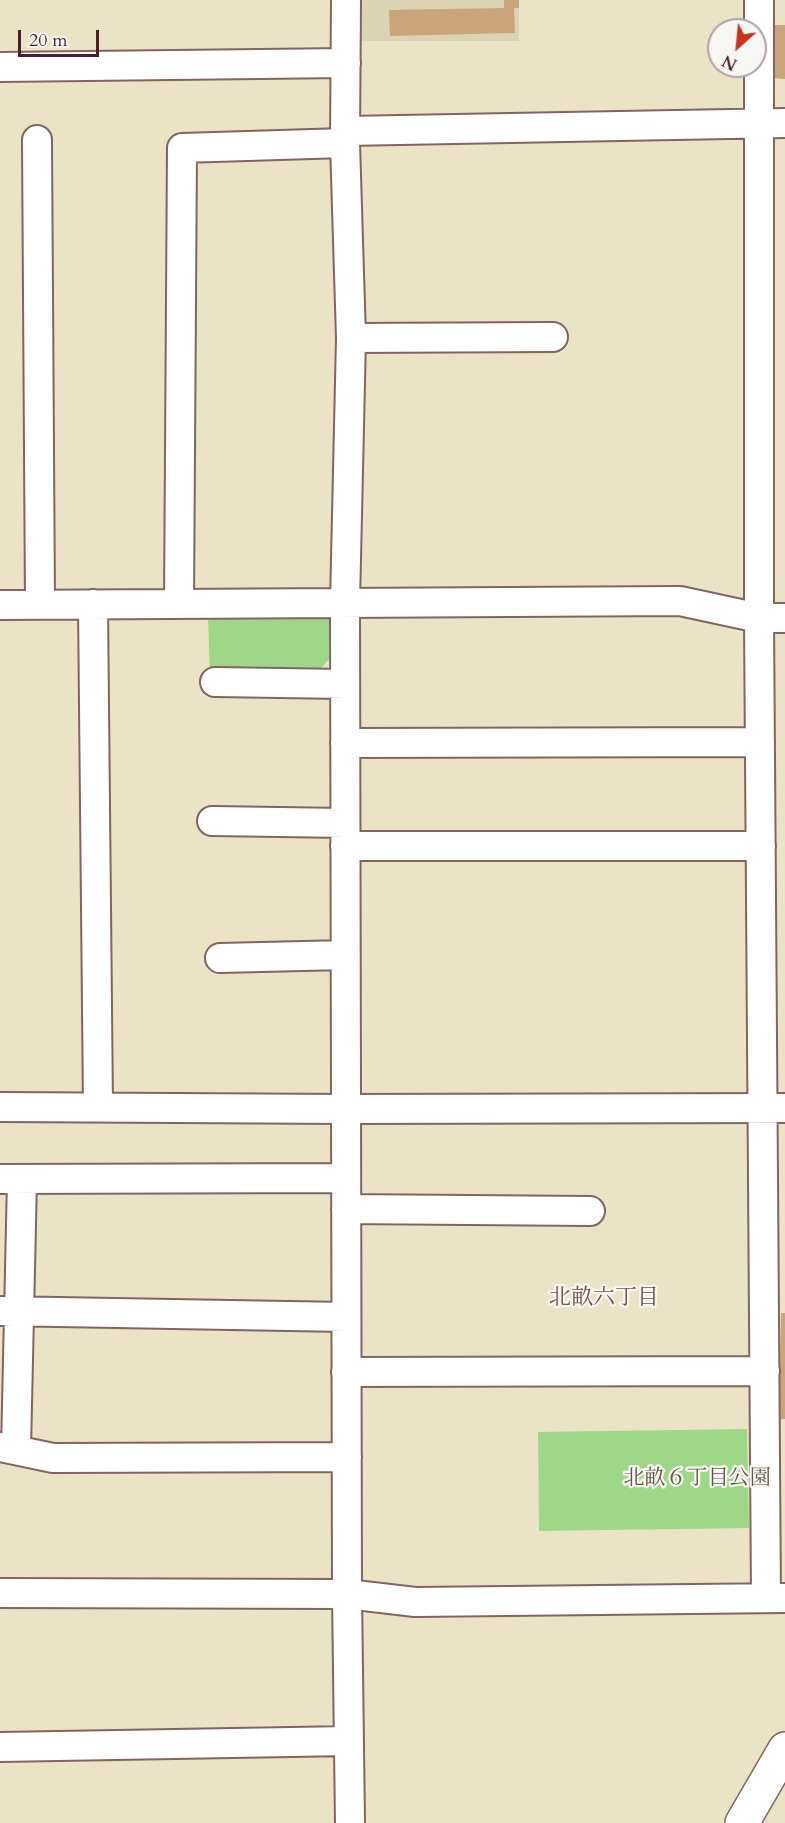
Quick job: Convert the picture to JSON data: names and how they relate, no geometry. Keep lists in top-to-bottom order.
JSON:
{
  "districts": ["北畝六丁目"],
  "parks": ["北畝６丁目公園"],
  "scale_bar": "20 m",
  "north": "bottom left"
}
